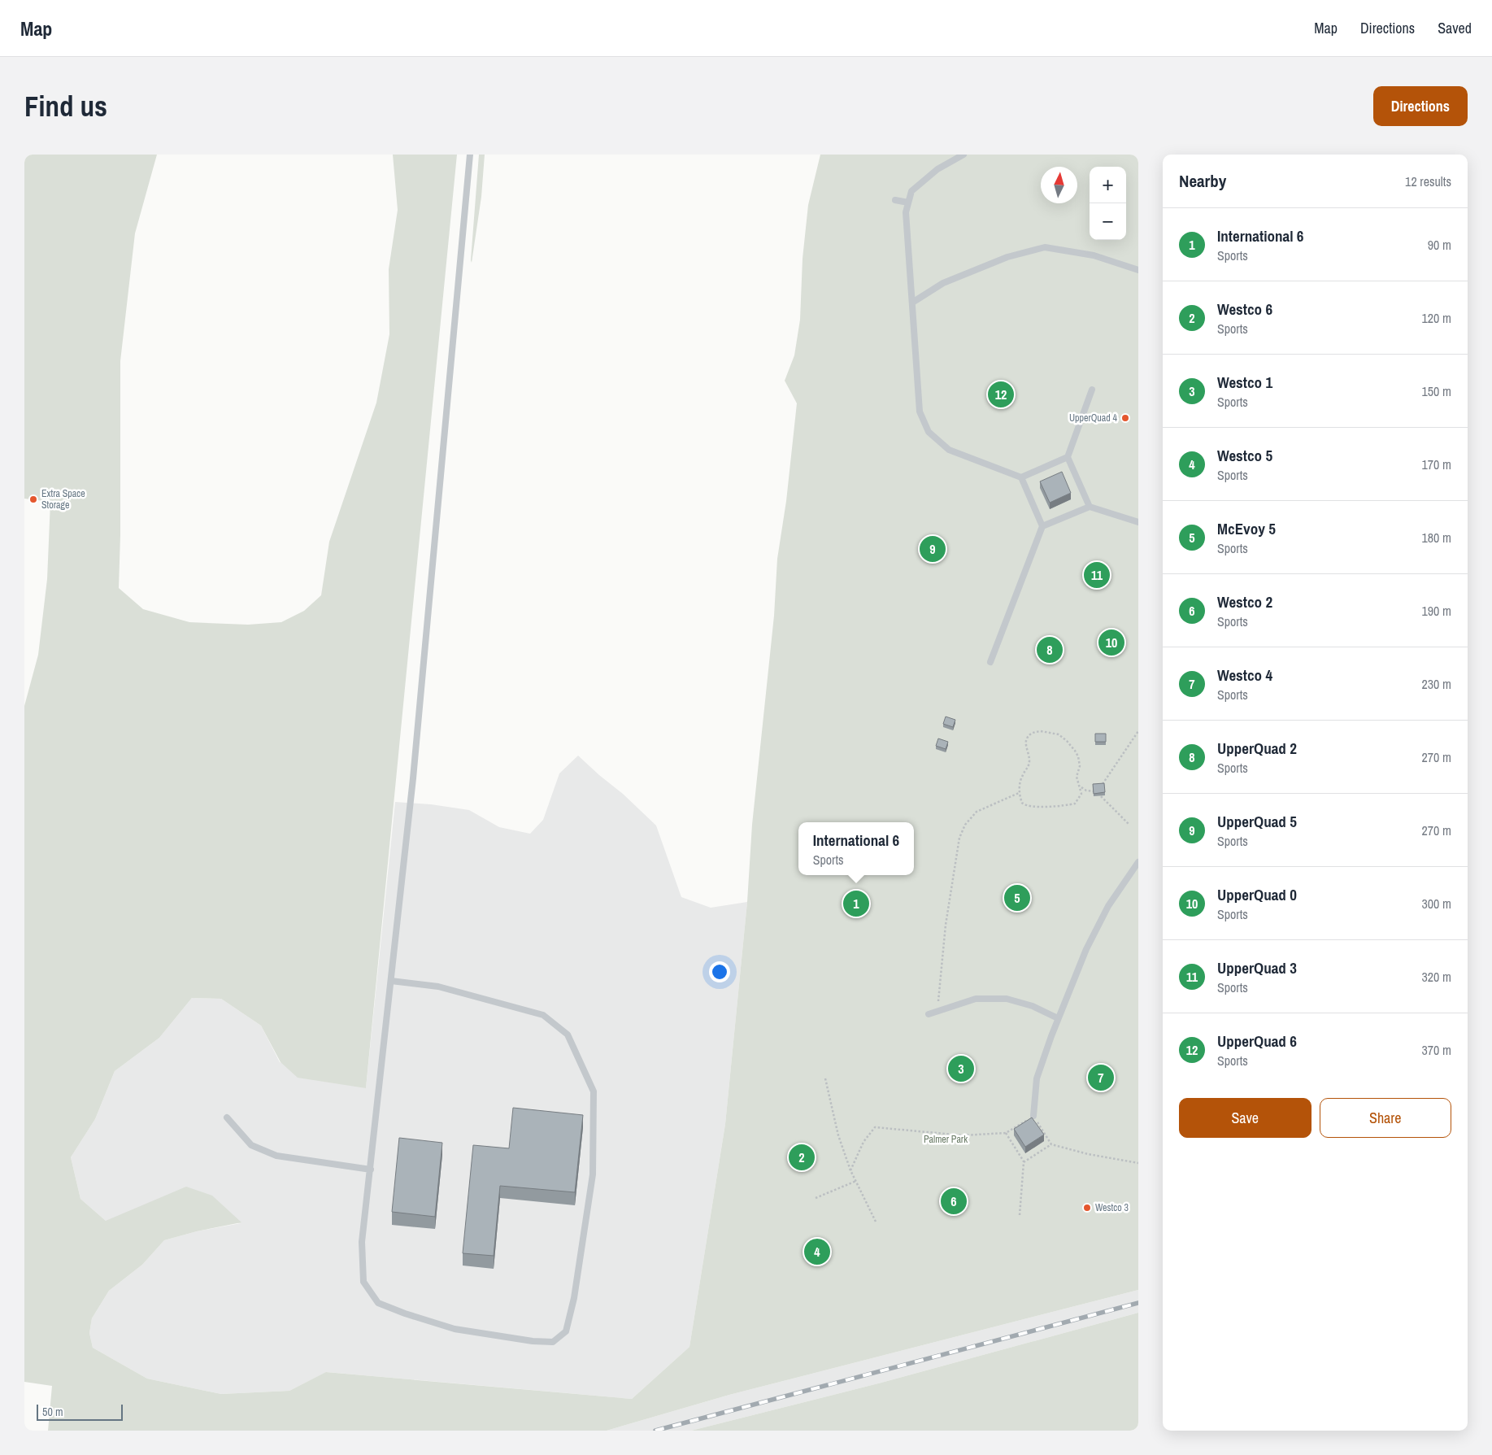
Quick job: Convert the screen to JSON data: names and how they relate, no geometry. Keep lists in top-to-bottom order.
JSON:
{
  "parks": ["Palmer Park"],
  "places": ["UpperQuad 4", "Extra Space Storage", "Westco 3"],
  "scale_bar": "50 m",
  "north": "top",
  "page": {
    "header": "Map",
    "nav": ["Map", "Directions", "Saved"],
    "buttons": [
      "Directions",
      ["Save", "Share"]
    ],
    "title": "Find us",
    "heading": ["Nearby", "12 results"],
    "map_buttons": ["+", "−"],
    "list": [
      {
        "mark": "1",
        "name": "International 6",
        "note": "Sports",
        "value": "90 m"
      },
      {
        "mark": "2",
        "name": "Westco 6",
        "note": "Sports",
        "value": "120 m"
      },
      {
        "mark": "3",
        "name": "Westco 1",
        "note": "Sports",
        "value": "150 m"
      },
      {
        "mark": "4",
        "name": "Westco 5",
        "note": "Sports",
        "value": "170 m"
      },
      {
        "mark": "5",
        "name": "McEvoy 5",
        "note": "Sports",
        "value": "180 m"
      },
      {
        "mark": "6",
        "name": "Westco 2",
        "note": "Sports",
        "value": "190 m"
      },
      {
        "mark": "7",
        "name": "Westco 4",
        "note": "Sports",
        "value": "230 m"
      },
      {
        "mark": "8",
        "name": "UpperQuad 2",
        "note": "Sports",
        "value": "270 m"
      },
      {
        "mark": "9",
        "name": "UpperQuad 5",
        "note": "Sports",
        "value": "270 m"
      },
      {
        "mark": "10",
        "name": "UpperQuad 0",
        "note": "Sports",
        "value": "300 m"
      },
      {
        "mark": "11",
        "name": "UpperQuad 3",
        "note": "Sports",
        "value": "320 m"
      },
      {
        "mark": "12",
        "name": "UpperQuad 6",
        "note": "Sports",
        "value": "370 m"
      }
    ],
    "pins": [
      "12",
      "9",
      "11",
      "10",
      "8",
      "5",
      "1",
      "3",
      "7",
      "2",
      "6",
      "4"
    ],
    "popup": ["International 6", "Sports"],
    "scale": "50 m"
  }
}
